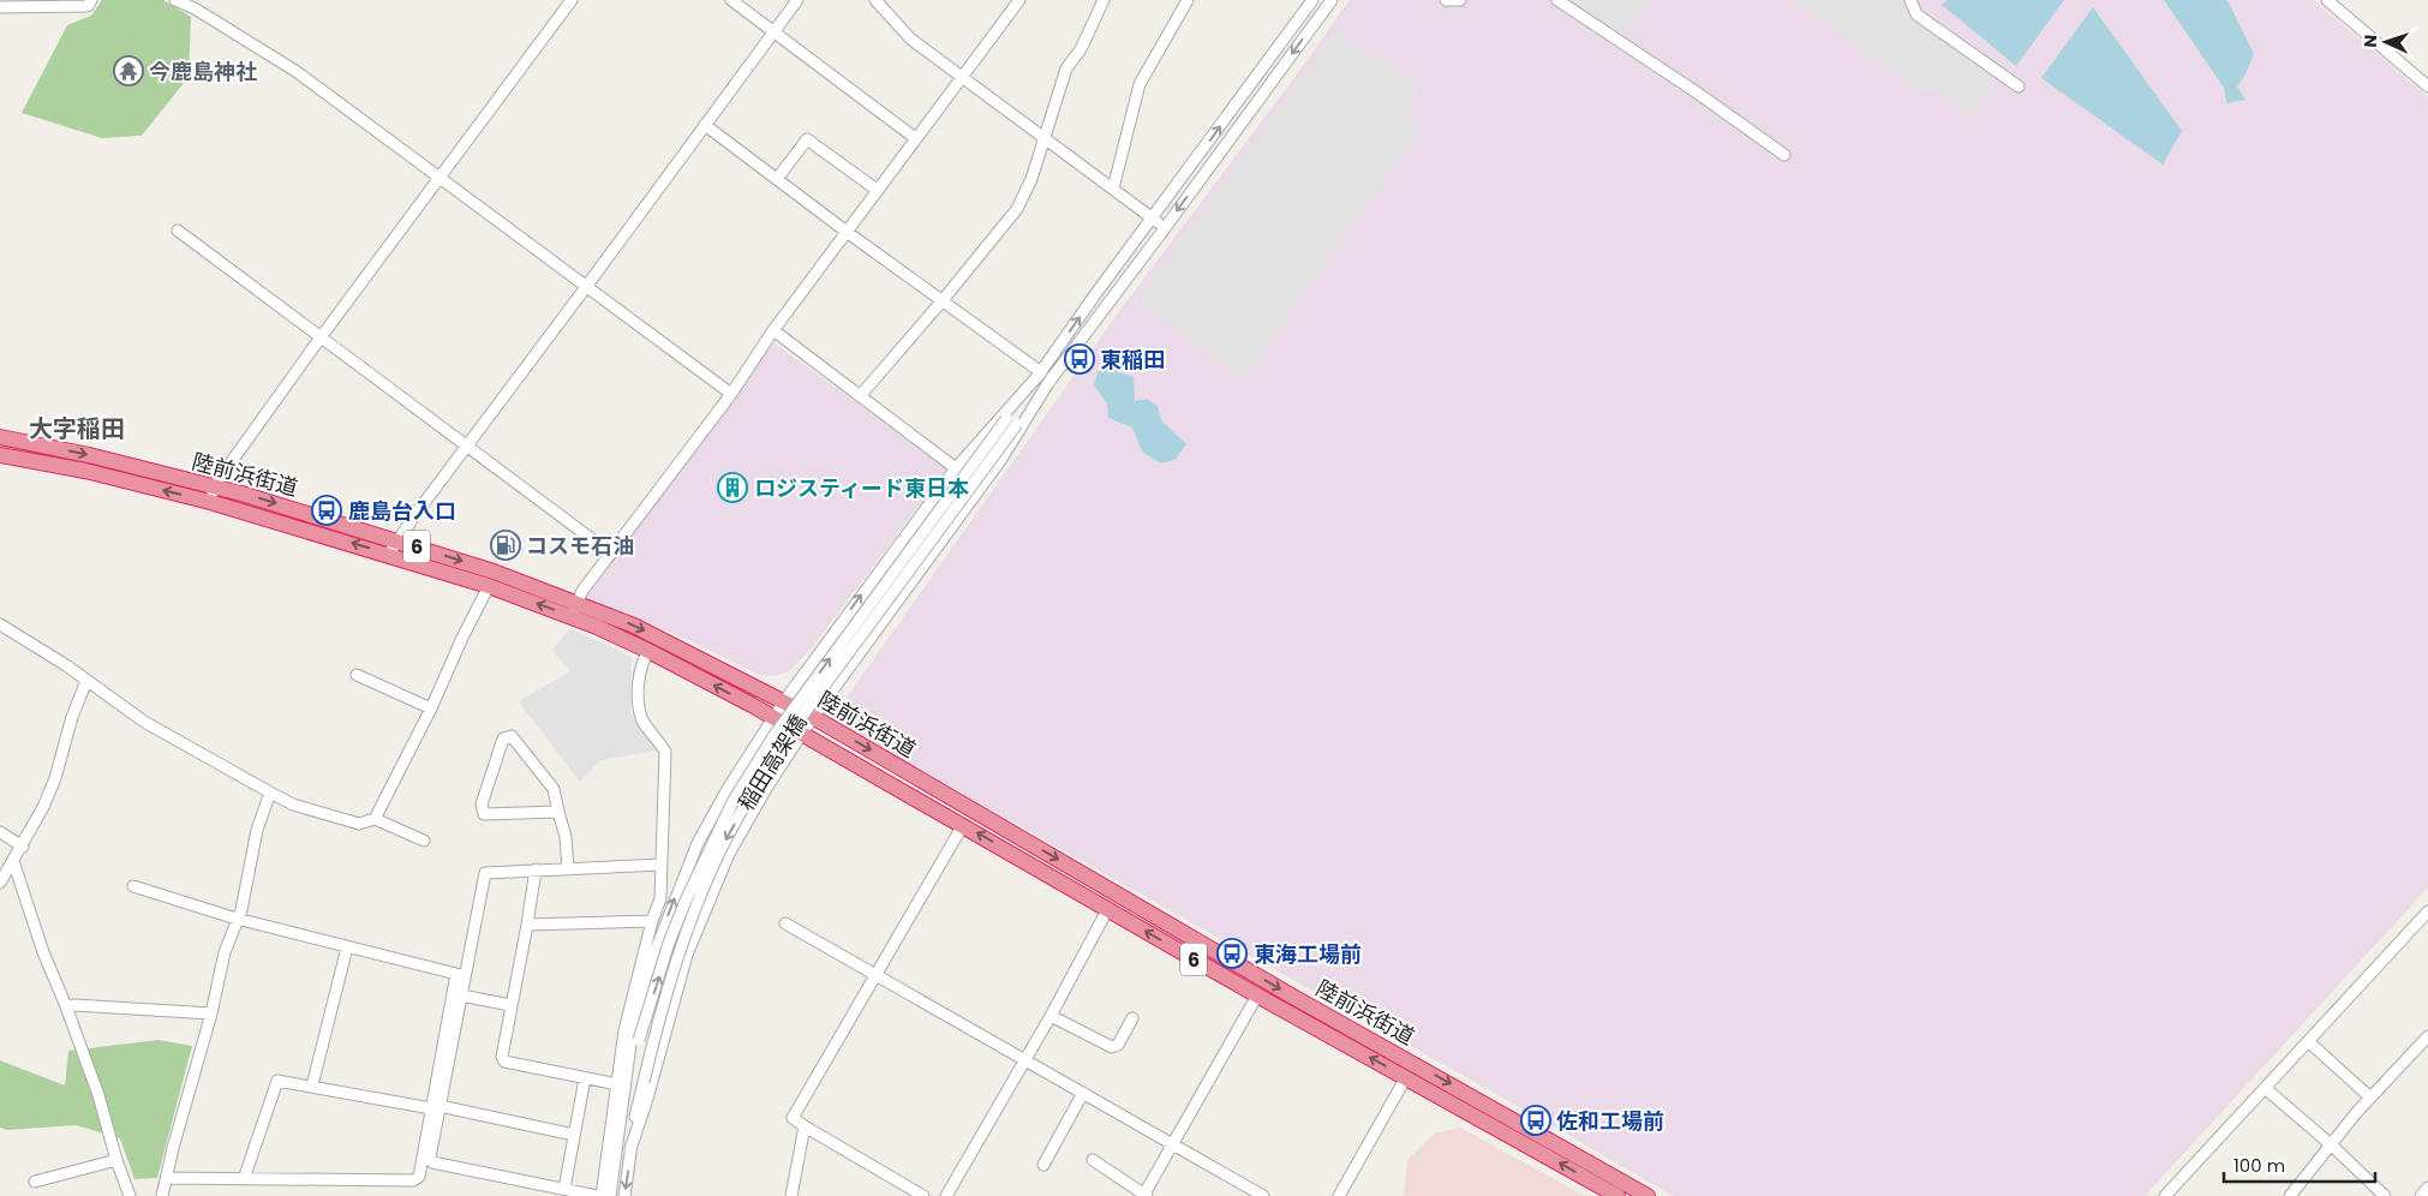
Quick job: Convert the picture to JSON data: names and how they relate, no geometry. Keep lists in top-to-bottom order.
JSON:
{
  "streets": {
    "highway": ["陸前浜街道", "6"],
    "street": ["稲田高架橋"]
  },
  "districts": ["大字稲田"],
  "places": {
    "temple": ["今鹿島神社"],
    "bus stop": [
      "東稲田",
      "鹿島台入口",
      "東海工場前",
      "佐和工場前"
    ],
    "building": ["ロジスティード東日本"],
    "fuel station": ["コスモ石油"]
  },
  "scale_bar": "100 m",
  "north": "left"
}
